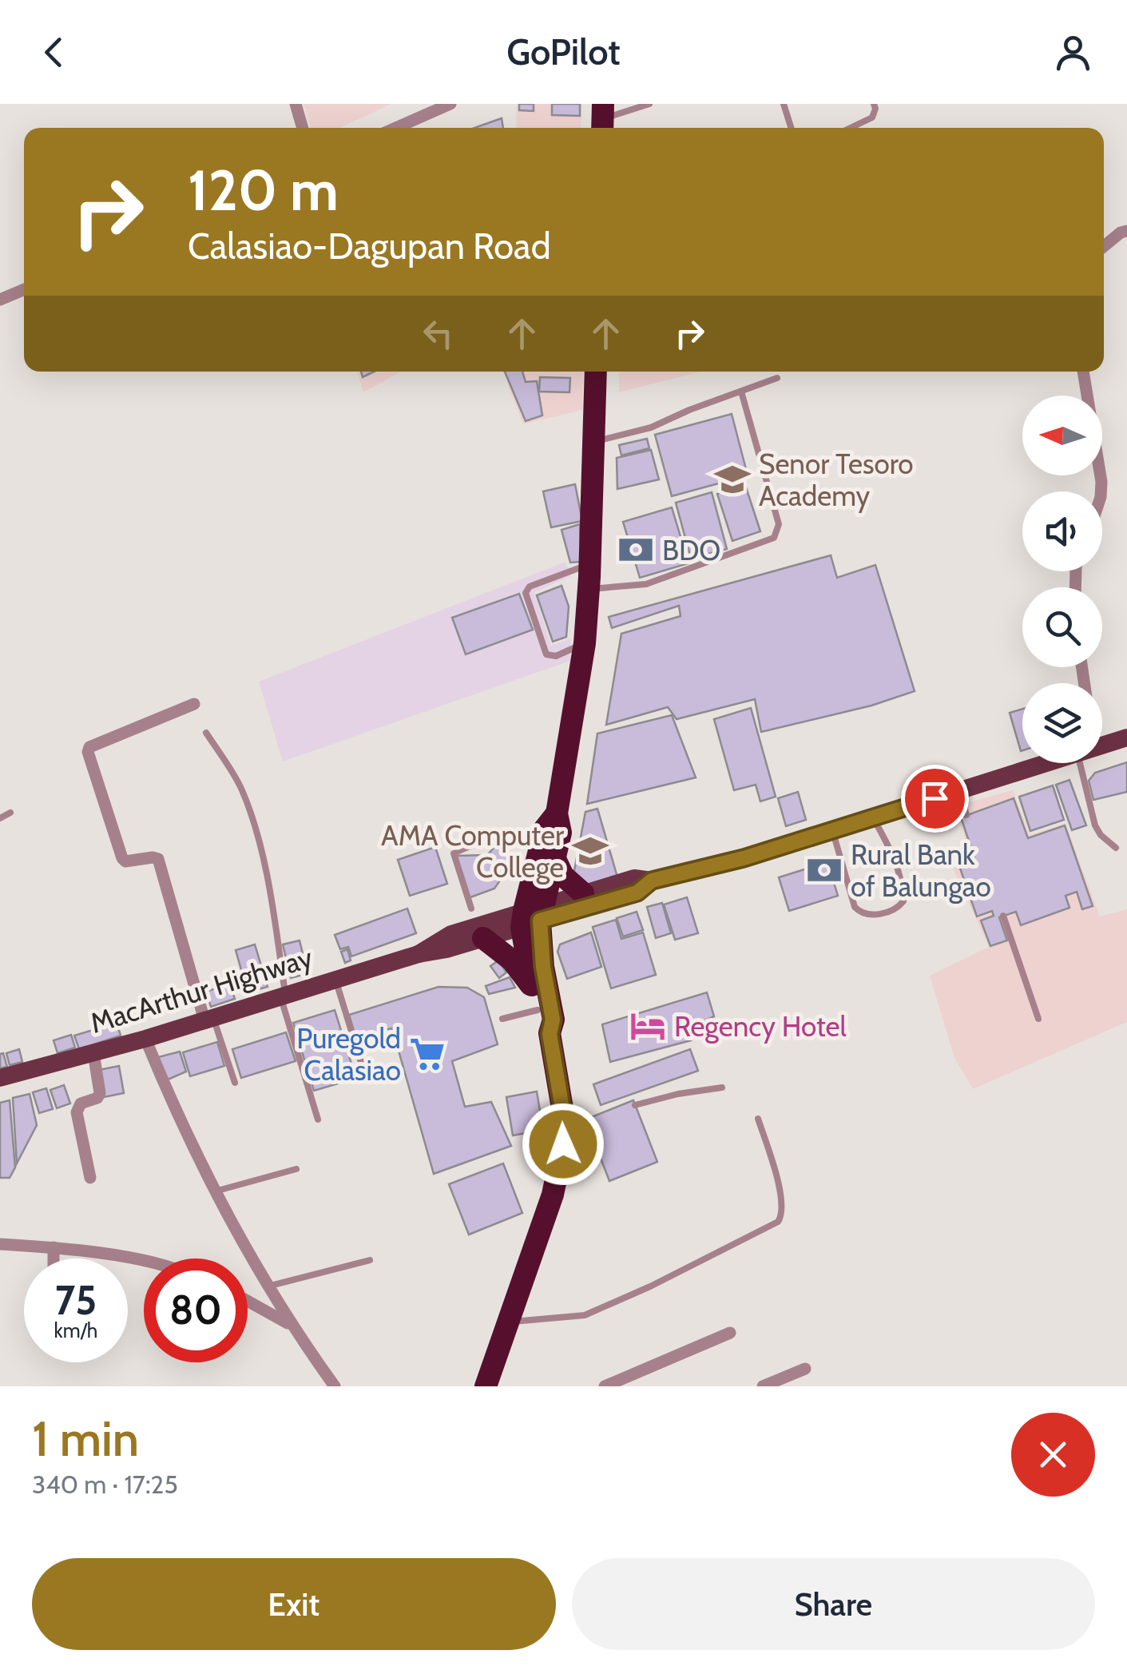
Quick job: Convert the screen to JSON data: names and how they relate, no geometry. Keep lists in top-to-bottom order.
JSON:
{
  "streets": {
    "main road": ["MacArthur Highway"]
  },
  "places": {
    "school or university": ["Senor Tesoro Academy", "AMA Computer College"],
    "bank": ["BDO", "Rural Bank of Balungao"],
    "hotel": ["Regency Hotel"],
    "supermarket": ["Puregold Calasiao"]
  },
  "north": "left",
  "page": {
    "header": "GoPilot",
    "turn": ["120 m", "Calasiao-Dagupan Road"],
    "speed": "75 km/h",
    "limit": "80",
    "heading": ["1 min", "340 m · 17:25"],
    "buttons": ["Exit", "Share"]
  }
}
